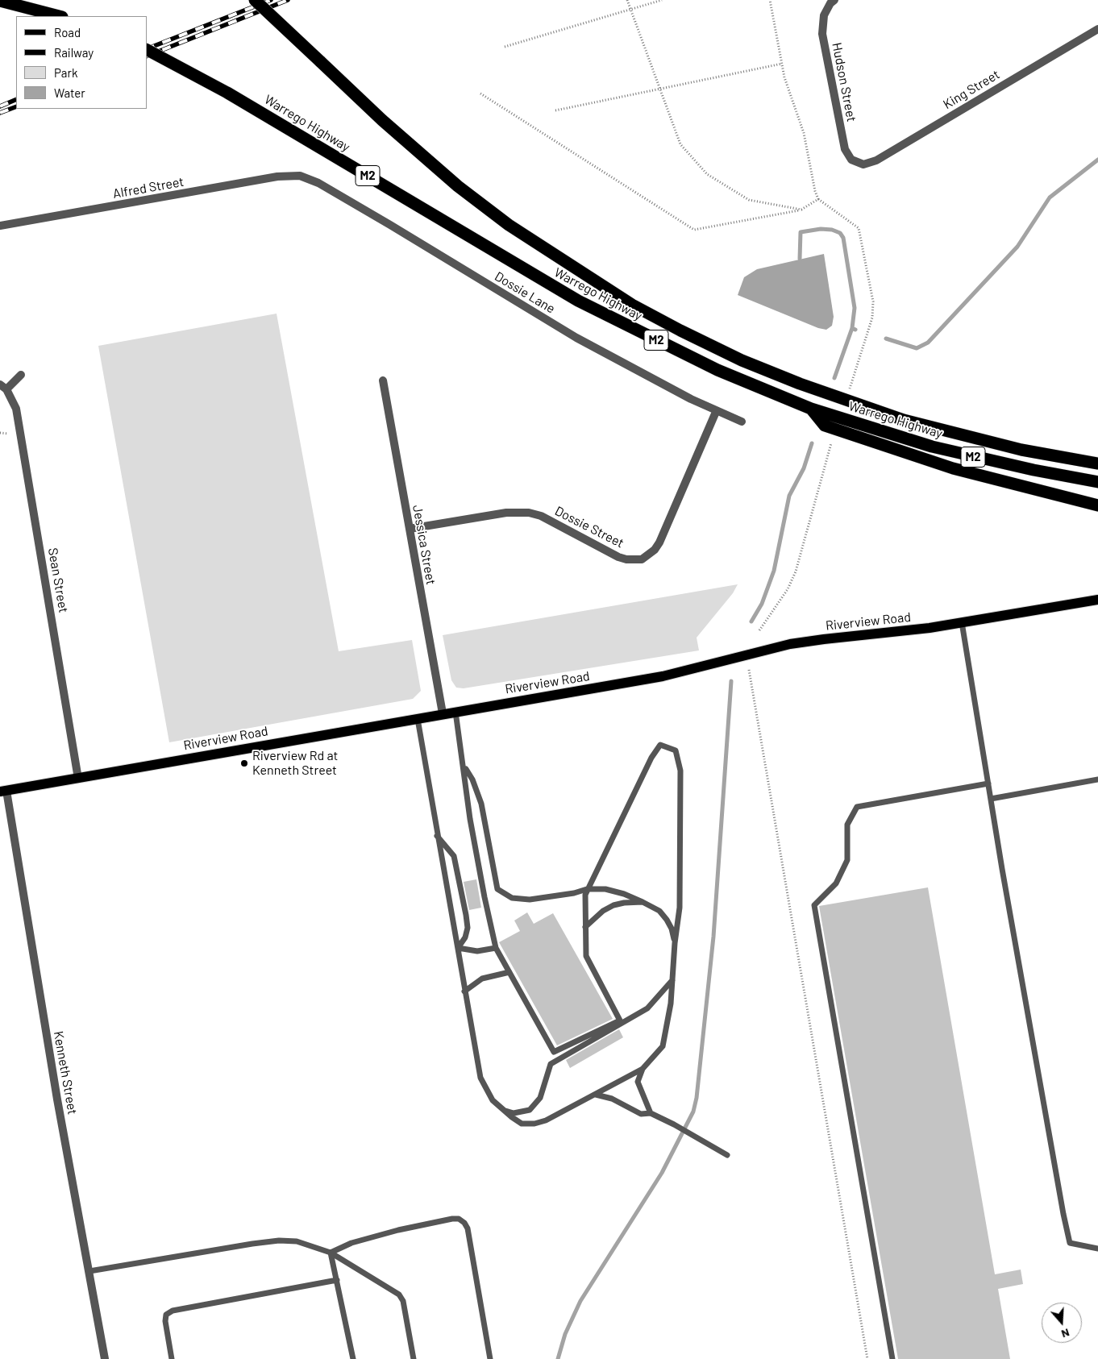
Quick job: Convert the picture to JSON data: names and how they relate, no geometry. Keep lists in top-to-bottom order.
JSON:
{
  "streets": {
    "highway": ["Warrego Highway", "M2"],
    "main road": ["Riverview Road"],
    "street": [
      "Hudson Street",
      "King Street",
      "Alfred Street",
      "Dossie Lane",
      "Dossie Street",
      "Jessica Street",
      "Sean Street",
      "Kenneth Street"
    ]
  },
  "crossings": [
    ["Hudson Street", "King Street"],
    ["Alfred Street", "Dossie Lane"],
    ["Dossie Lane", "Dossie Street"],
    ["Dossie Street", "Jessica Street"],
    ["Jessica Street", "Riverview Road"],
    ["Sean Street", "Riverview Road"],
    ["Riverview Road", "Kenneth Street"]
  ],
  "places": ["Riverview Rd at Kenneth Street"],
  "legend": [
    "Road",
    "Railway",
    "Park",
    "Water"
  ],
  "north": "bottom"
}
